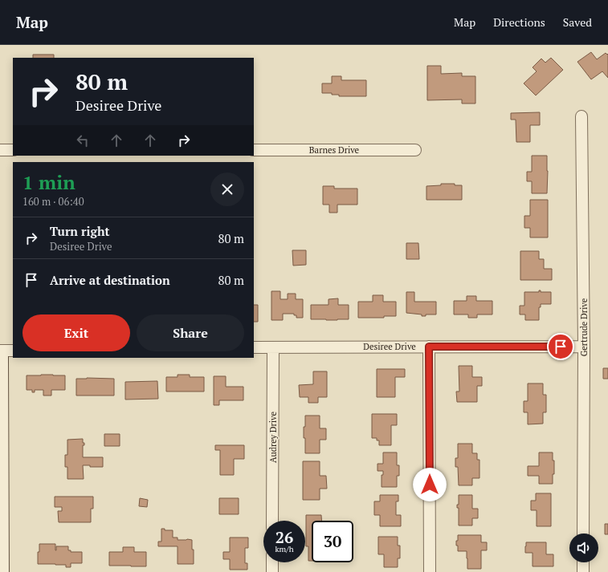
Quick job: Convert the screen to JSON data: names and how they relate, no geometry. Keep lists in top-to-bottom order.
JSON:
{
  "streets": {
    "street": [
      "Barnes Drive",
      "Gertrude Drive",
      "Desiree Drive",
      "Audrey Drive"
    ]
  },
  "crossings": [
    ["Gertrude Drive", "Desiree Drive"],
    ["Desiree Drive", "Audrey Drive"]
  ],
  "page": {
    "header": "Map",
    "nav": ["Map", "Directions", "Saved"],
    "turn": ["80 m", "Desiree Drive"],
    "heading": ["1 min", "160 m · 06:40"],
    "list": [
      {
        "name": "Turn right",
        "note": "Desiree Drive",
        "value": "80 m"
      },
      {
        "name": "Arrive at destination",
        "value": "80 m"
      }
    ],
    "buttons": ["Exit", "Share"],
    "speed": "26 km/h",
    "limit": "30"
  }
}
